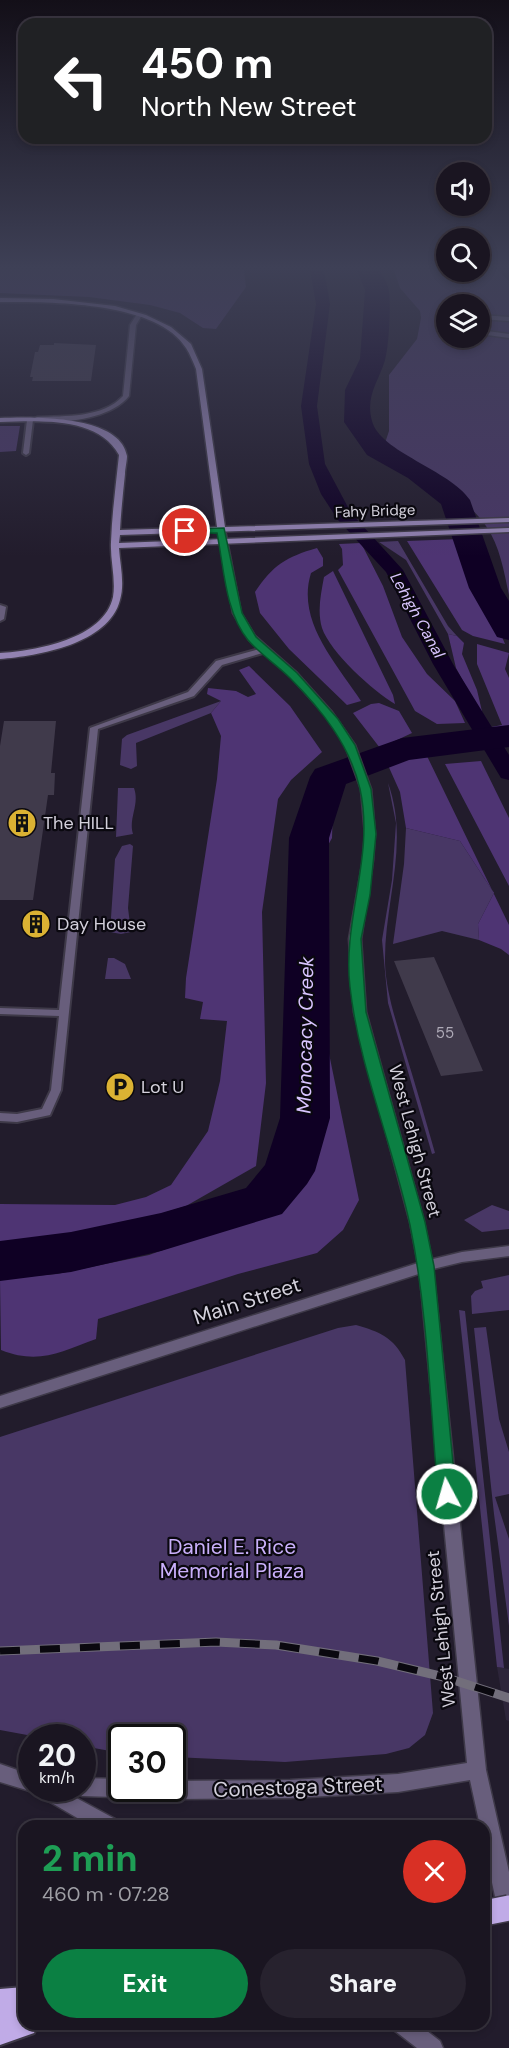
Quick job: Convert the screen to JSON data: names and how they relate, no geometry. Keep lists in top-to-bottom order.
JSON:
{
  "streets": {
    "main road": ["Fahy Bridge"],
    "street": ["West Lehigh Street", "Main Street", "Conestoga Street"]
  },
  "crossings": [
    ["Fahy Bridge", "West Lehigh Street"],
    ["West Lehigh Street", "Main Street"],
    ["West Lehigh Street", "Conestoga Street"]
  ],
  "water": ["Lehigh Canal", "Monocacy Creek"],
  "parks": ["Daniel E. Rice Memorial Plaza"],
  "places": {
    "building": ["The HILL", "Day House"],
    "parking": ["Lot U"]
  },
  "house_numbers": ["55"],
  "page": {
    "turn": ["450 m", "North New Street"],
    "speed": "20 km/h",
    "limit": "30",
    "heading": ["2 min", "460 m · 07:28"],
    "buttons": ["Exit", "Share"]
  }
}
